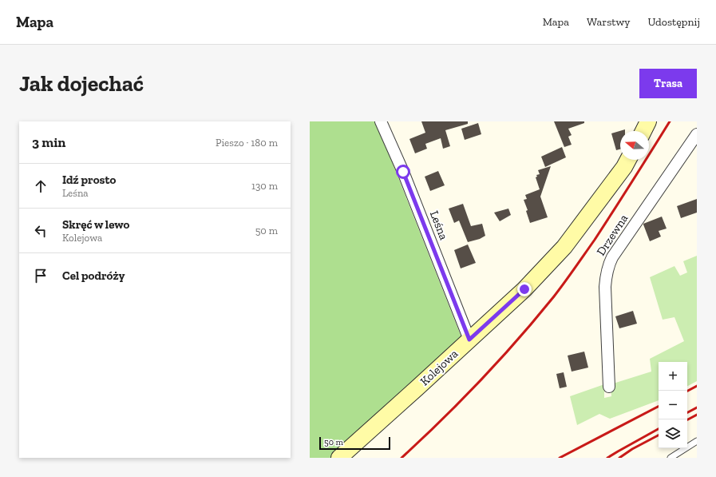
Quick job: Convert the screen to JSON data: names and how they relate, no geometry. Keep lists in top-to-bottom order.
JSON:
{
  "streets": {
    "street": ["Leśna", "Drzewna", "Kolejowa"]
  },
  "crossings": [
    ["Leśna", "Kolejowa"]
  ],
  "scale_bar": "50 m",
  "north": "left",
  "page": {
    "header": "Mapa",
    "nav": ["Mapa", "Warstwy", "Udostępnij"],
    "buttons": "Trasa",
    "title": "Jak dojechać",
    "heading": ["3 min", "Pieszo · 180 m"],
    "list": [
      ["Idź prosto", "Leśna", "130 m"],
      ["Skręć w lewo", "Kolejowa", "50 m"],
      "Cel podróży"
    ],
    "map_buttons": ["+", "−"],
    "scale": "50 m"
  }
}
